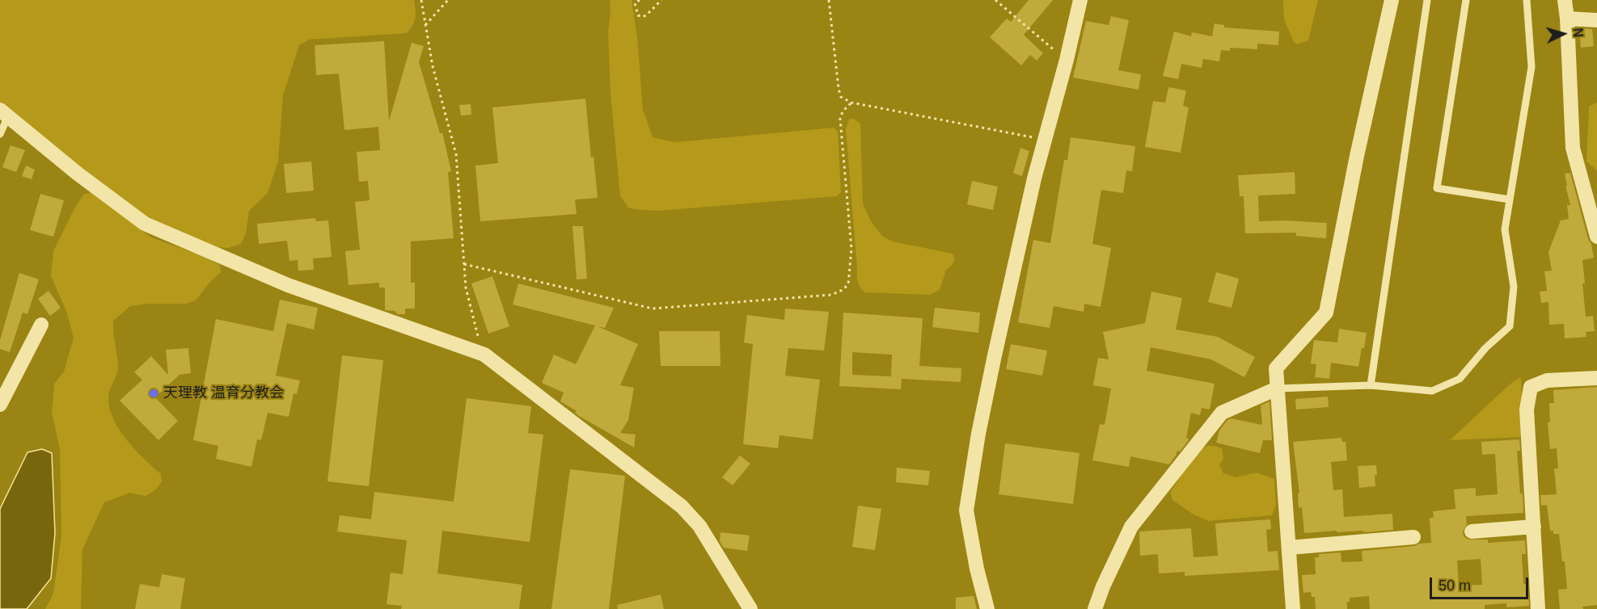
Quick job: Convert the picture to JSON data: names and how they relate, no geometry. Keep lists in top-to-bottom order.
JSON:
{
  "places": ["天理教 温育分教会"],
  "scale_bar": "50 m",
  "north": "right"
}
